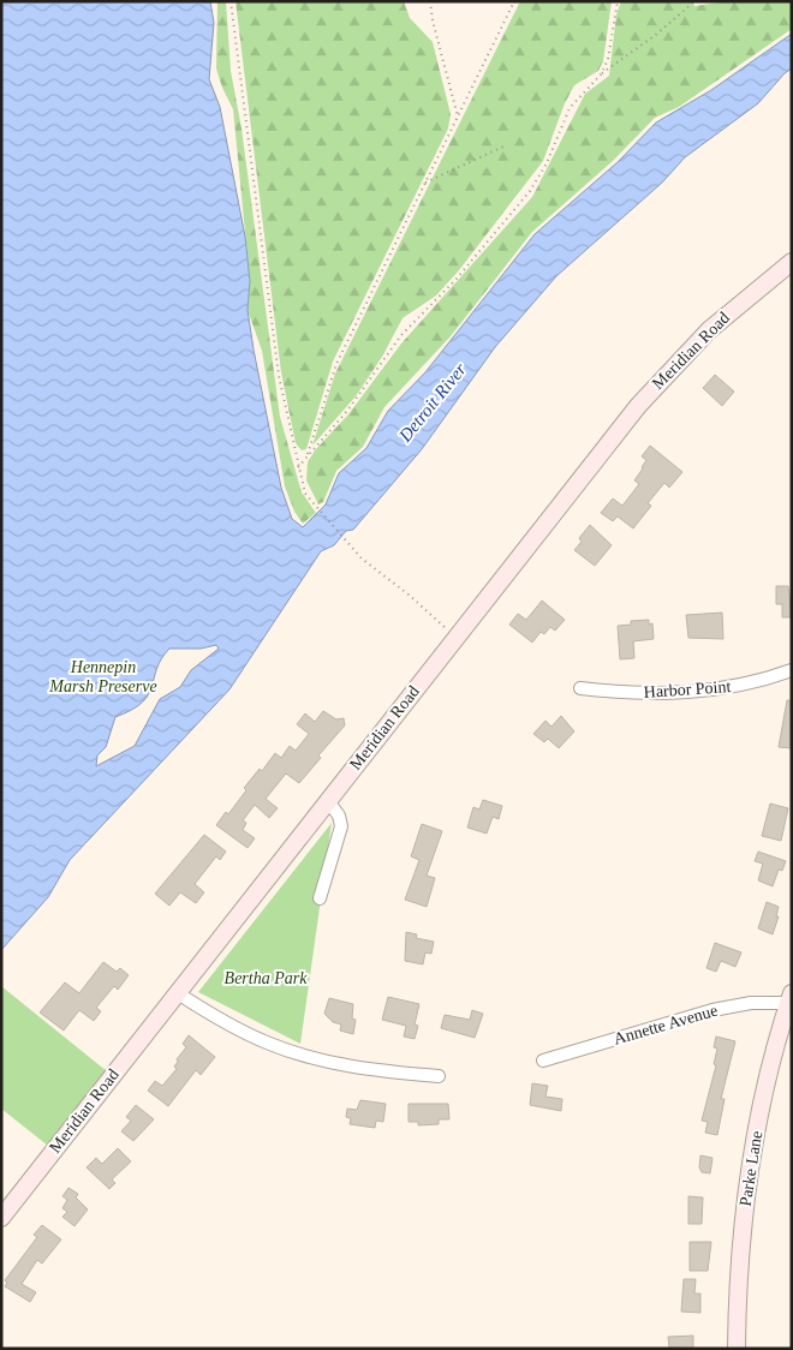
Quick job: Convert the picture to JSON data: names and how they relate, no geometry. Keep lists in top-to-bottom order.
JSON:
{
  "streets": {
    "street": [
      "Meridian Road",
      "Harbor Point",
      "Annette Avenue",
      "Parke Lane"
    ]
  },
  "crossings": [
    ["Annette Avenue", "Parke Lane"]
  ],
  "water": ["Detroit River"],
  "parks": ["Hennepin Marsh Preserve", "Bertha Park"]
}
